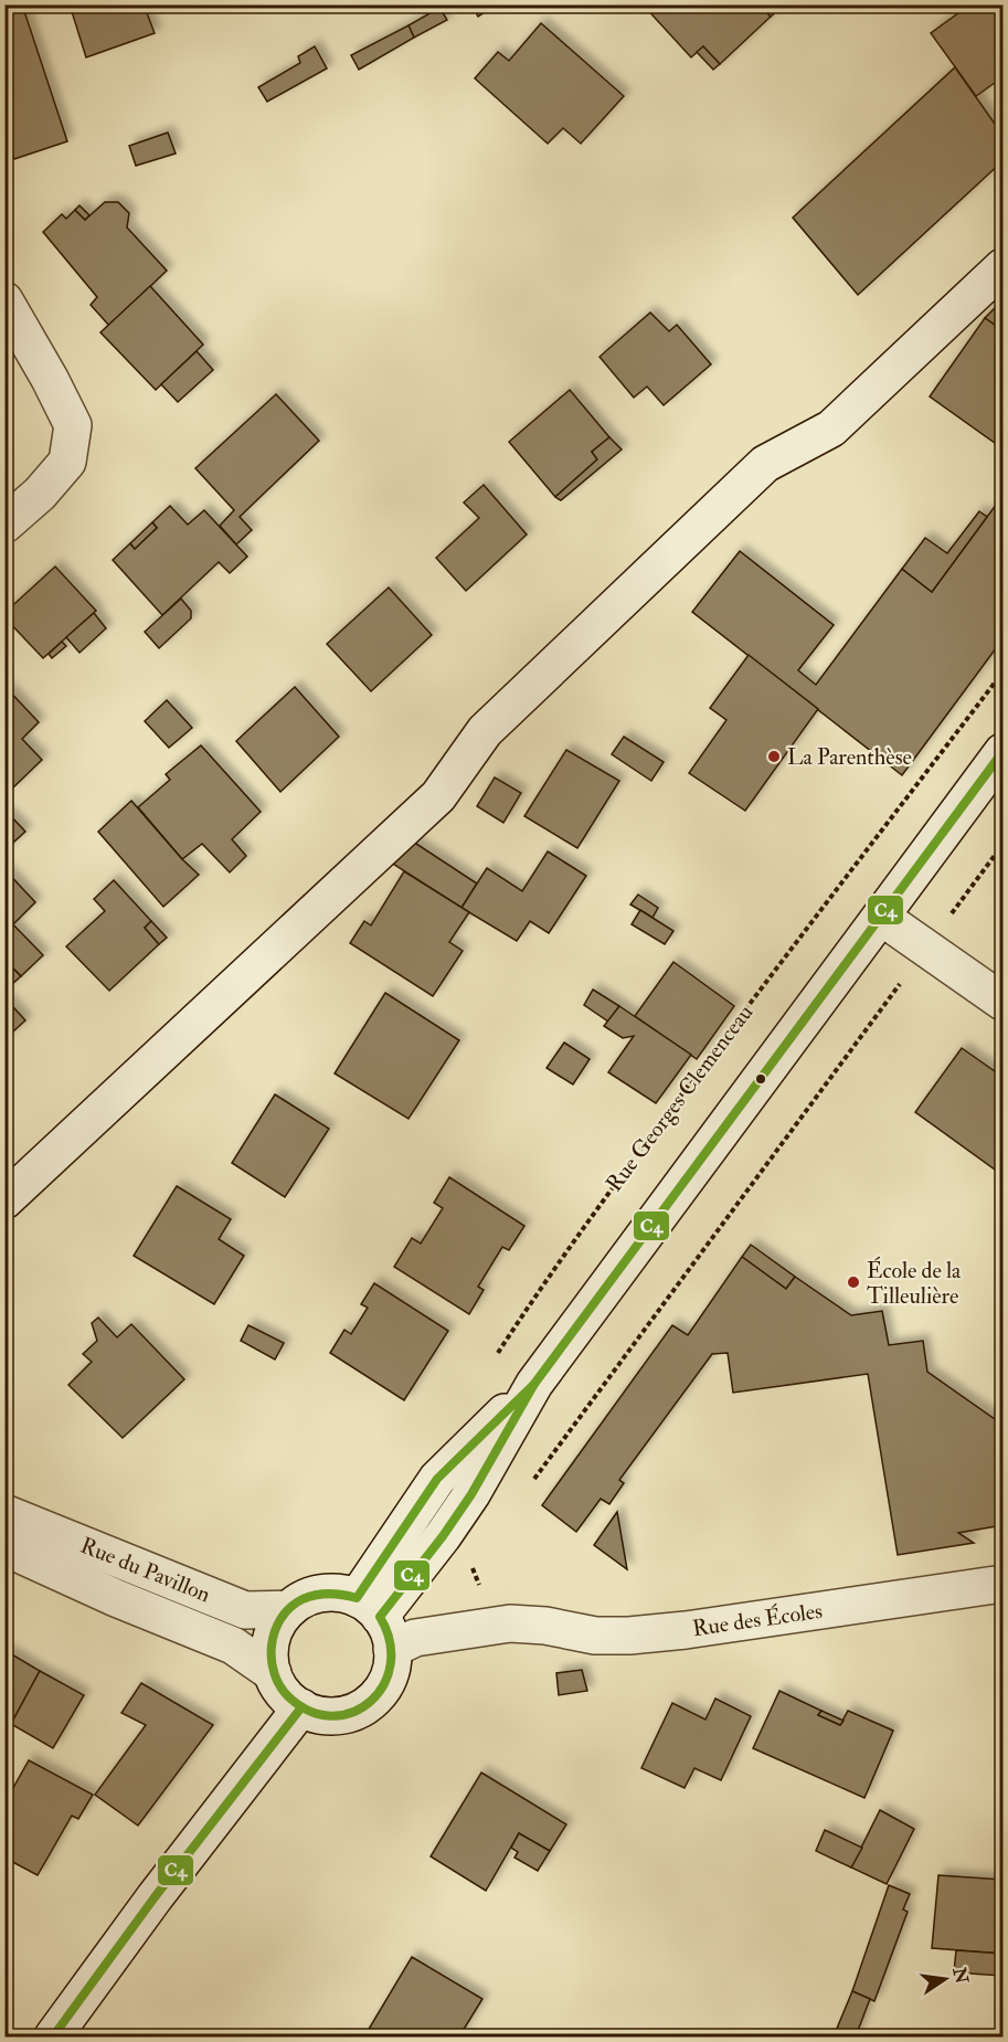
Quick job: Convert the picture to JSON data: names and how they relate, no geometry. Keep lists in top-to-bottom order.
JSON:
{
  "streets": {
    "street": ["Rue du Pavillon", "Rue des Écoles"],
    "path": ["Rue Georges Clemenceau"]
  },
  "crossings": [
    ["Rue du Pavillon", "Rue des Écoles"]
  ],
  "places": ["La Parenthèse", "École de la Tilleulière"],
  "lines": ["transit line C4"],
  "north": "right"
}
